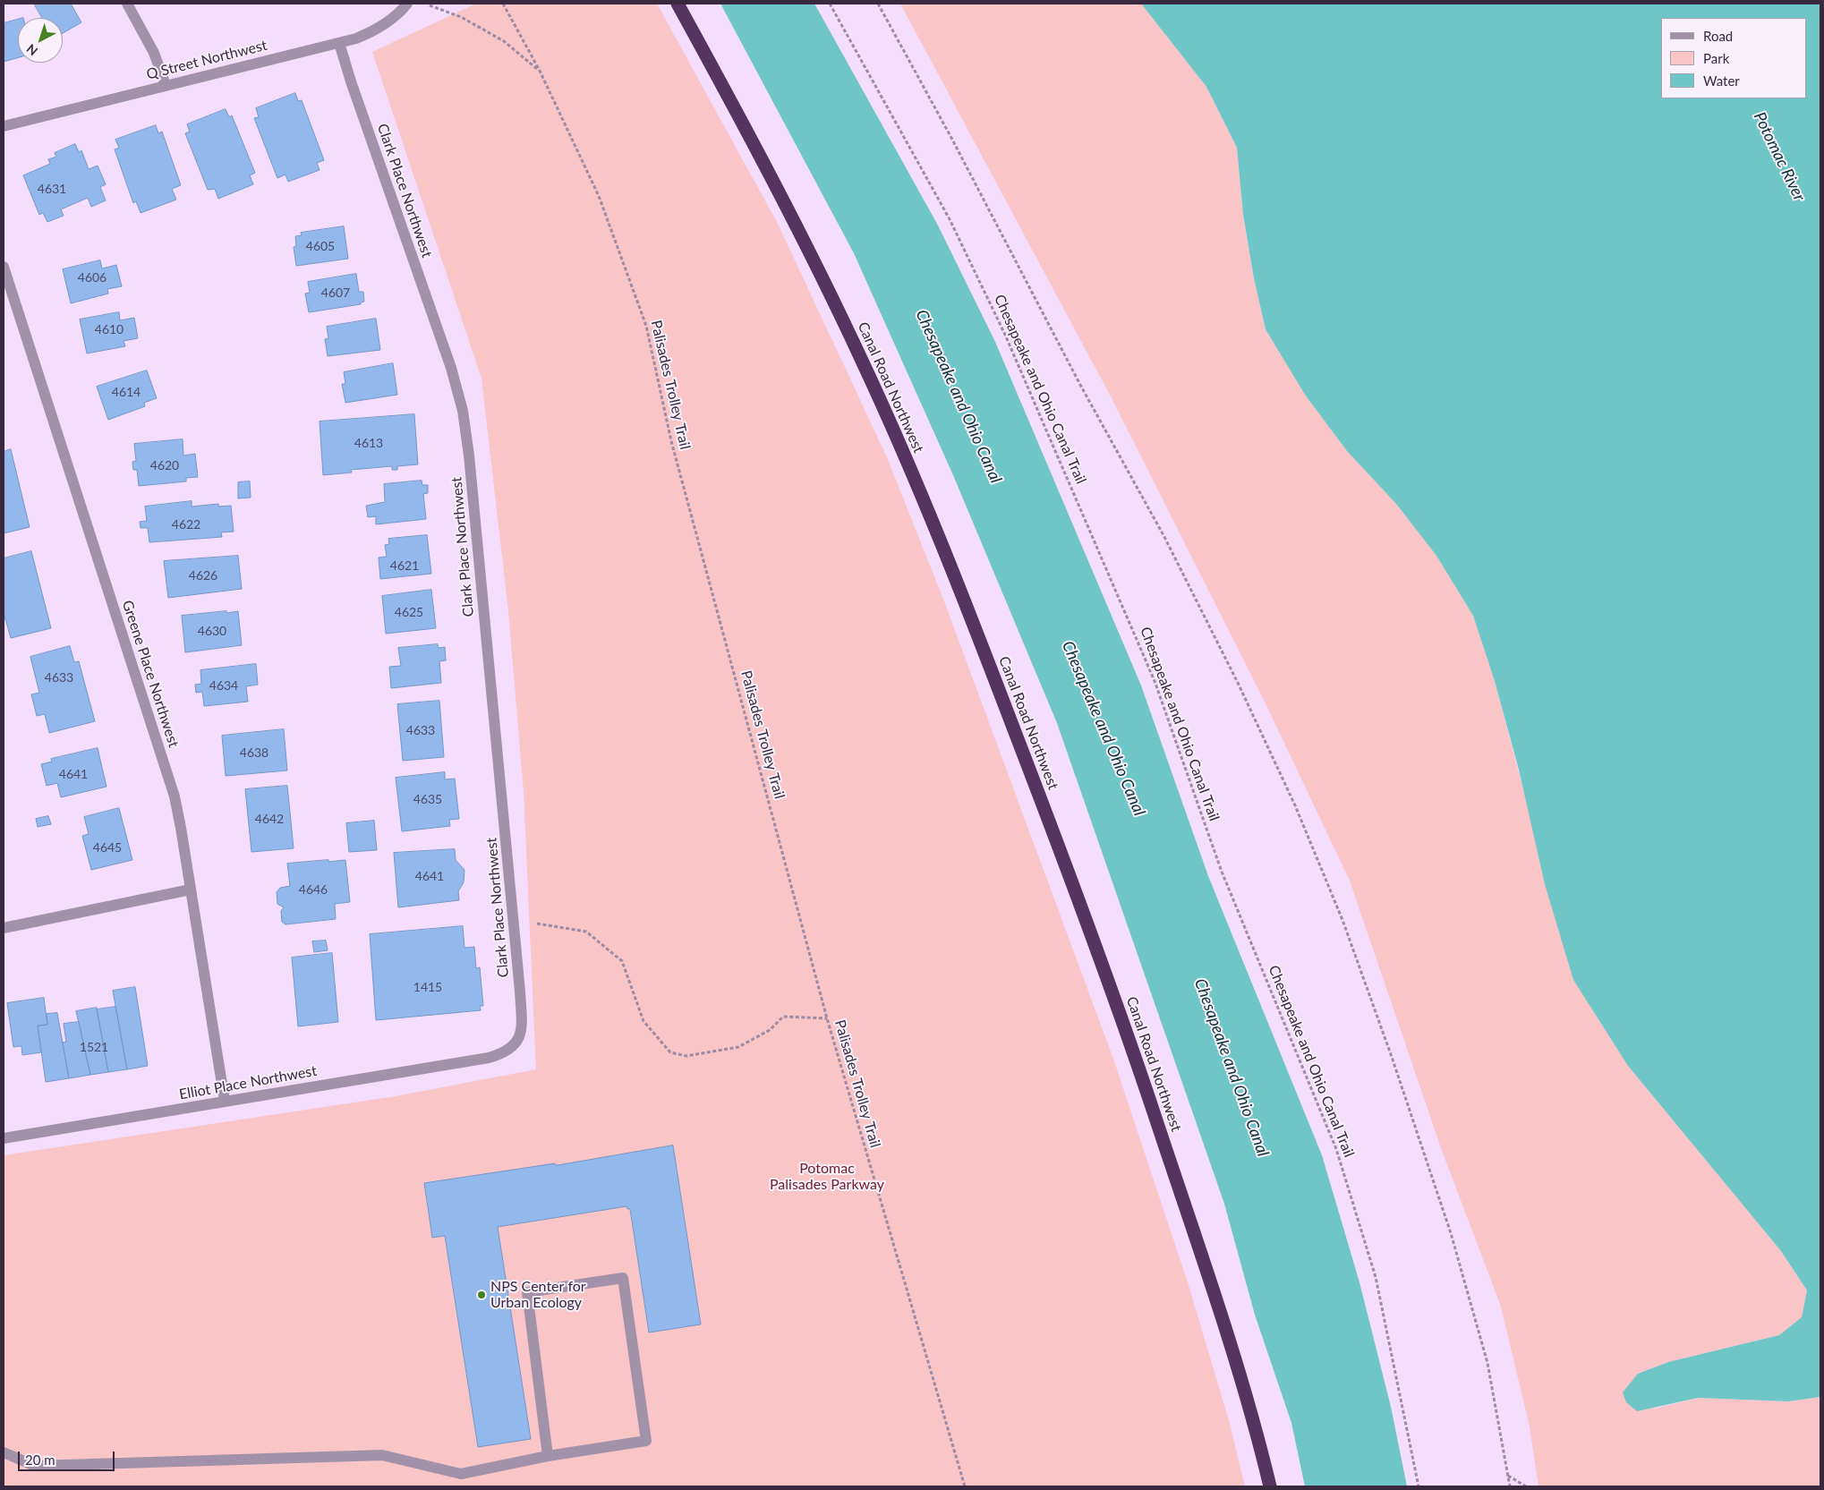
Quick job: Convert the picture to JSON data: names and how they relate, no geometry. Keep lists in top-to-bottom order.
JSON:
{
  "streets": {
    "highway": ["Canal Road Northwest"],
    "street": [
      "Q Street Northwest",
      "Clark Place Northwest",
      "Greene Place Northwest",
      "Elliot Place Northwest"
    ],
    "path": ["Palisades Trolley Trail", "Chesapeake and Ohio Canal Trail"]
  },
  "crossings": [
    ["Q Street Northwest", "Clark Place Northwest"],
    ["Clark Place Northwest", "Elliot Place Northwest"],
    ["Greene Place Northwest", "Elliot Place Northwest"]
  ],
  "water": ["Potomac River", "Chesapeake and Ohio Canal"],
  "parks": ["Potomac Palisades Parkway"],
  "places": ["NPS Center for Urban Ecology"],
  "house_numbers": [
    "4631",
    "4605",
    "4606",
    "4607",
    "4610",
    "4614",
    "4613",
    "4620",
    "4622",
    "4621",
    "4626",
    "4625",
    "4630",
    "4633",
    "4634",
    "4633",
    "4638",
    "4641",
    "4635",
    "4642",
    "4645",
    "4641",
    "4646",
    "1415",
    "1521"
  ],
  "legend": ["Road", "Park", "Water"],
  "scale_bar": "20 m",
  "north": "bottom left"
}
